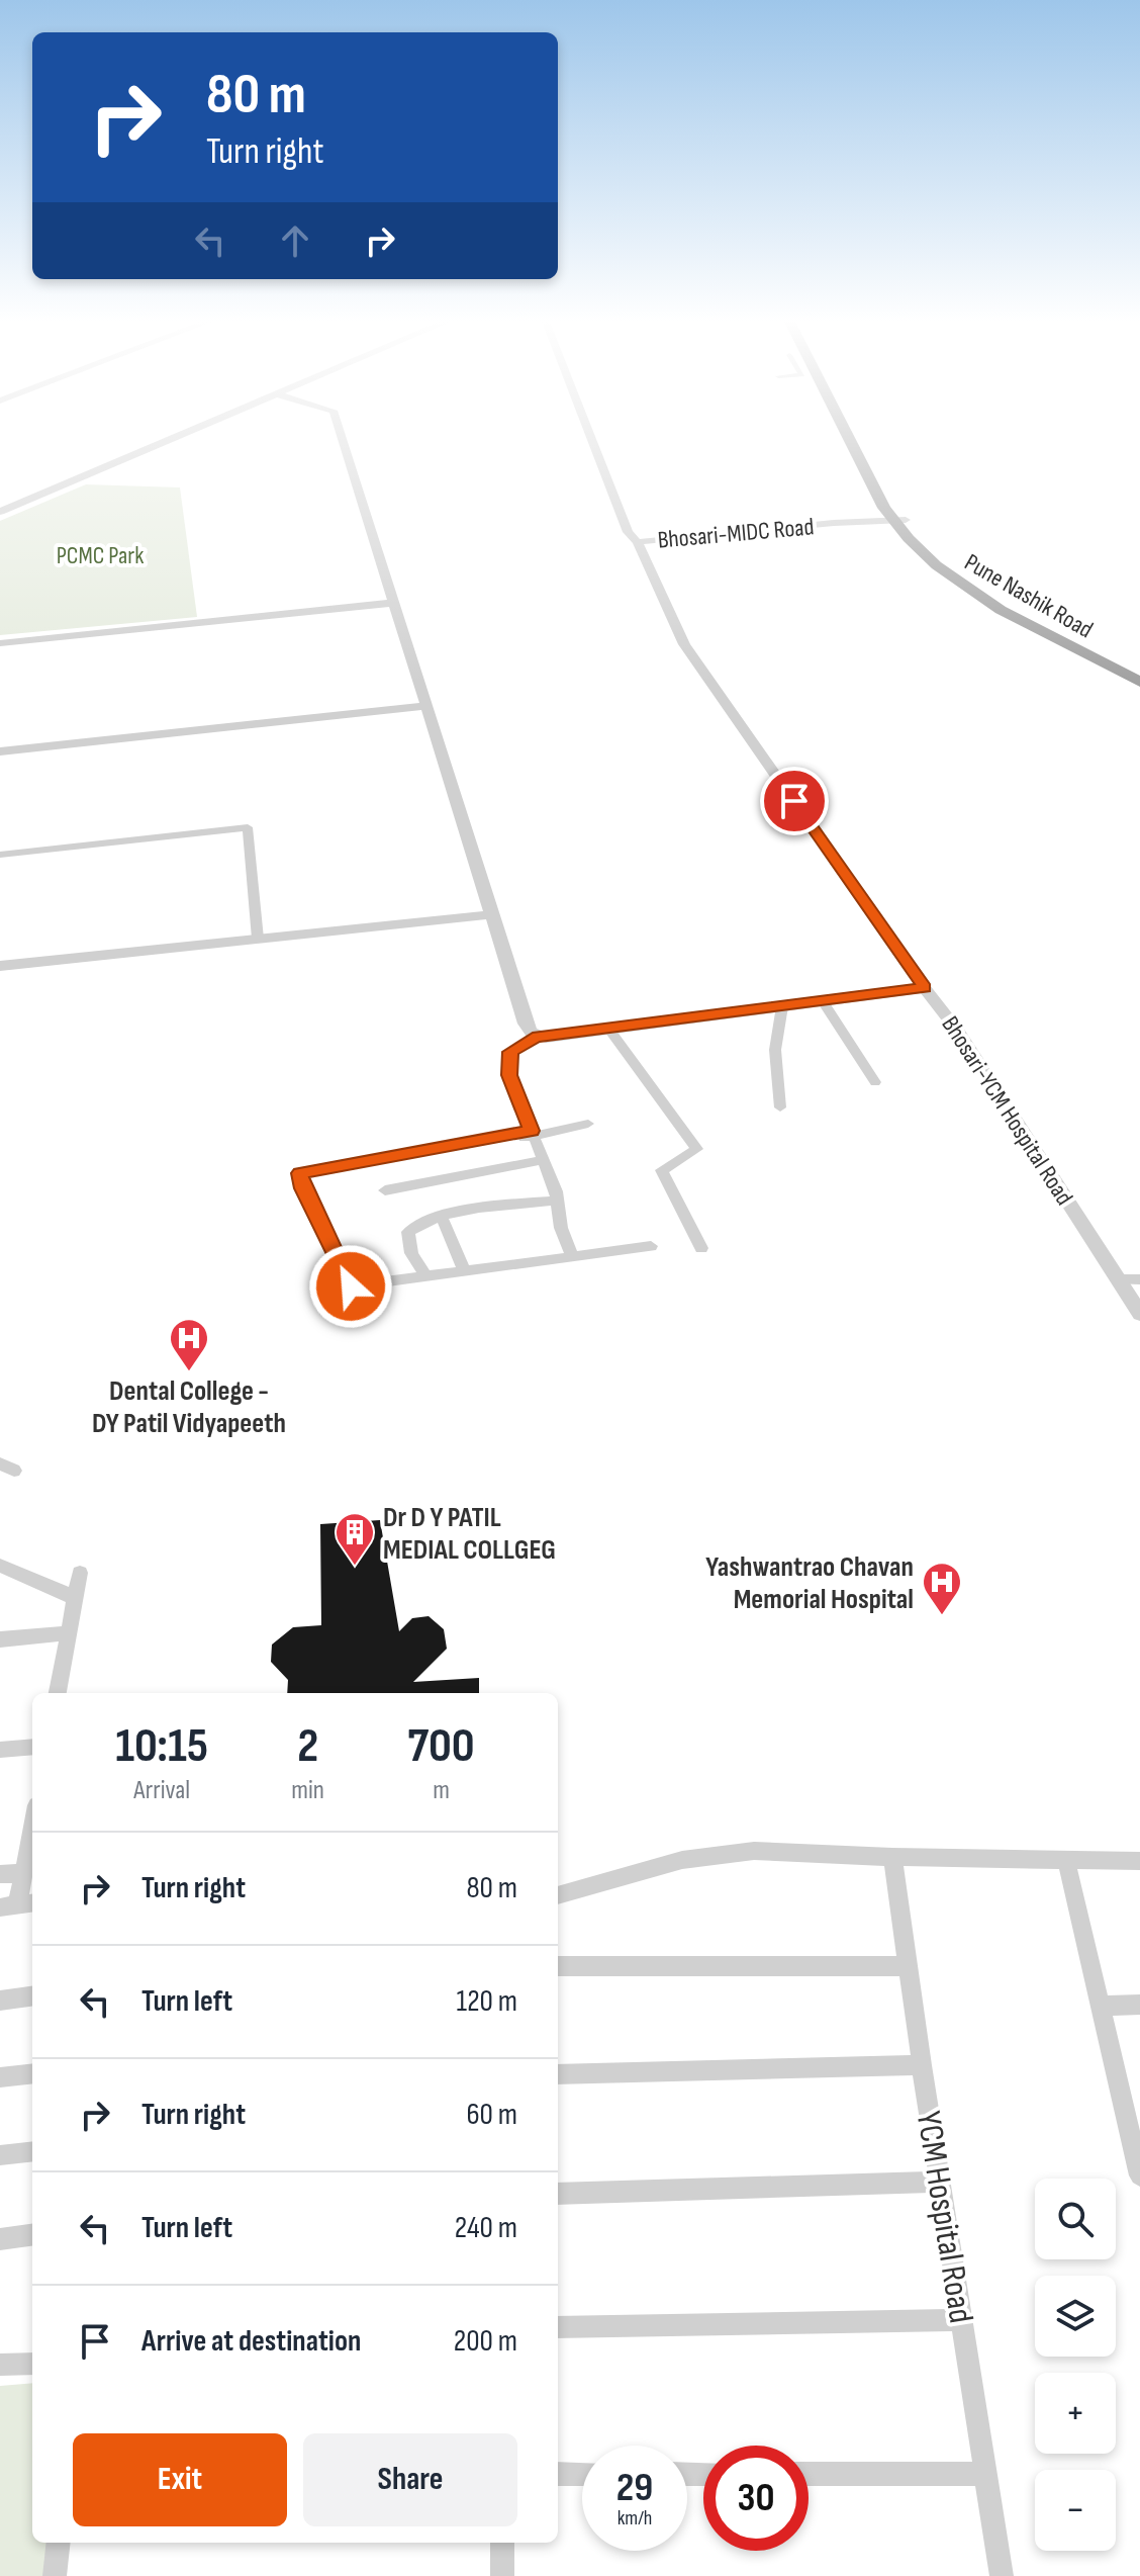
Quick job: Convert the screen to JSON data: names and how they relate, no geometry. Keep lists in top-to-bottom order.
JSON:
{
  "streets": {
    "highway": ["Pune Nashik Road"],
    "street": ["Bhosari-MIDC Road", "Bhosari-YCM Hospital Road", "YCM Hospital Road"]
  },
  "crossings": [
    ["Bhosari-MIDC Road", "Bhosari-YCM Hospital Road"]
  ],
  "parks": ["PCMC Park"],
  "places": {
    "hospital": ["Dental College - DY Patil Vidyapeeth", "Yashwantrao Chavan Memorial Hospital"],
    "building": ["Dr D Y PATIL MEDIAL COLLGEG"]
  },
  "page": {
    "turn": ["80 m", "Turn right"],
    "eta": [
      "10:15",
      "Arrival",
      "2",
      "min",
      "700",
      "m"
    ],
    "list": [
      {
        "name": "Turn right",
        "value": "80 m"
      },
      {
        "name": "Turn left",
        "value": "120 m"
      },
      {
        "name": "Turn right",
        "value": "60 m"
      },
      {
        "name": "Turn left",
        "value": "240 m"
      },
      {
        "name": "Arrive at destination",
        "value": "200 m"
      }
    ],
    "map_buttons": ["+", "−"],
    "buttons": ["Exit", "Share"],
    "speed": "29 km/h",
    "limit": "30"
  }
}
